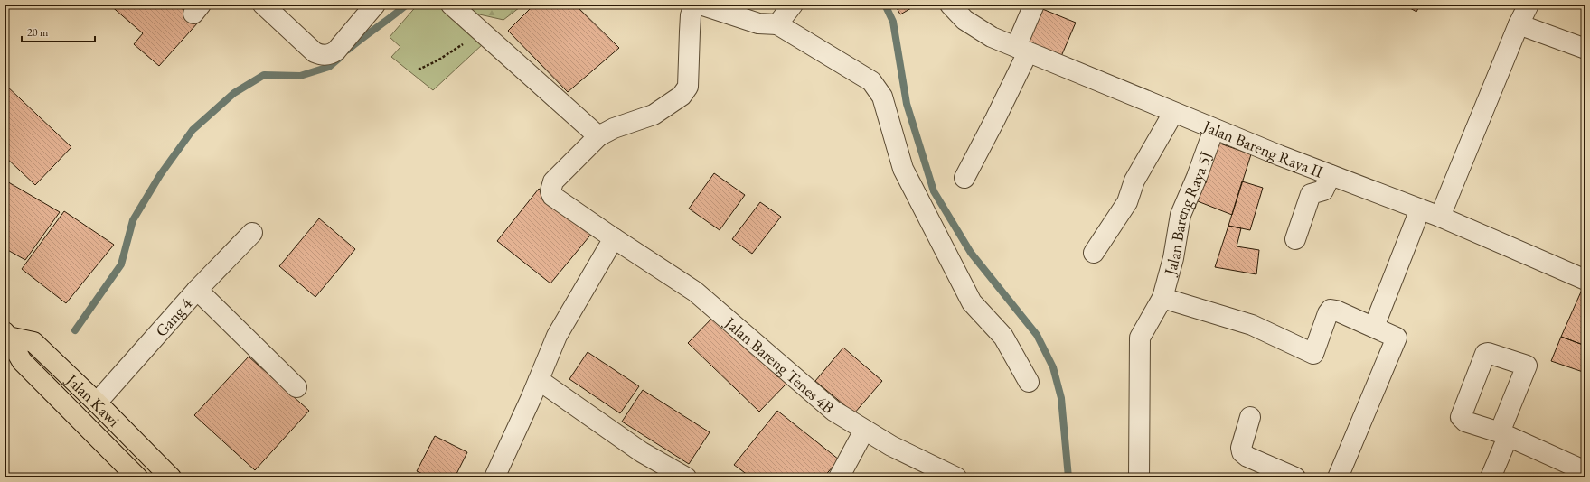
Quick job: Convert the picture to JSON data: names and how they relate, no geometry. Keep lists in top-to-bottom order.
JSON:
{
  "streets": {
    "main road": ["Jalan Kawi"],
    "street": [
      "Jalan Bareng Raya II",
      "Jalan Bareng Raya 5J",
      "Gang 4",
      "Jalan Bareng Tenes 4B"
    ]
  },
  "crossings": [
    ["Jalan Bareng Raya II", "Jalan Bareng Raya 5J"],
    ["Gang 4", "Jalan Kawi"]
  ],
  "scale_bar": "20 m"
}
